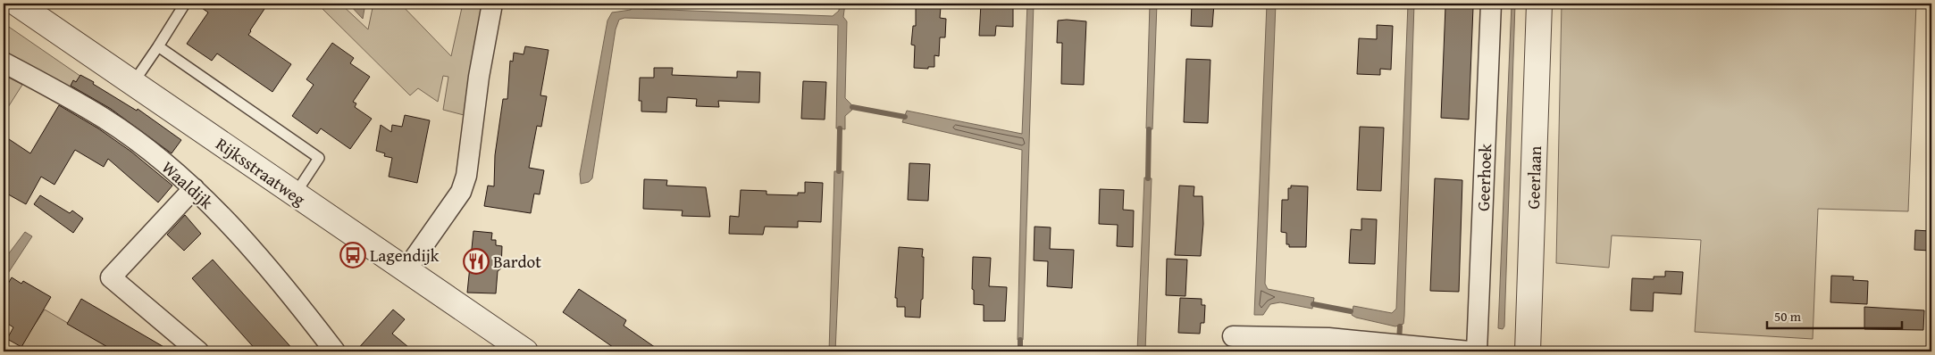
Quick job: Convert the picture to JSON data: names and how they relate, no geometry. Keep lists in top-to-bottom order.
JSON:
{
  "streets": {
    "street": [
      "Rijksstraatweg",
      "Geerhoek",
      "Geerlaan",
      "Waaldijk"
    ]
  },
  "places": {
    "bus stop": ["Lagendijk"],
    "restaurant": ["Bardot"]
  },
  "scale_bar": "50 m"
}
